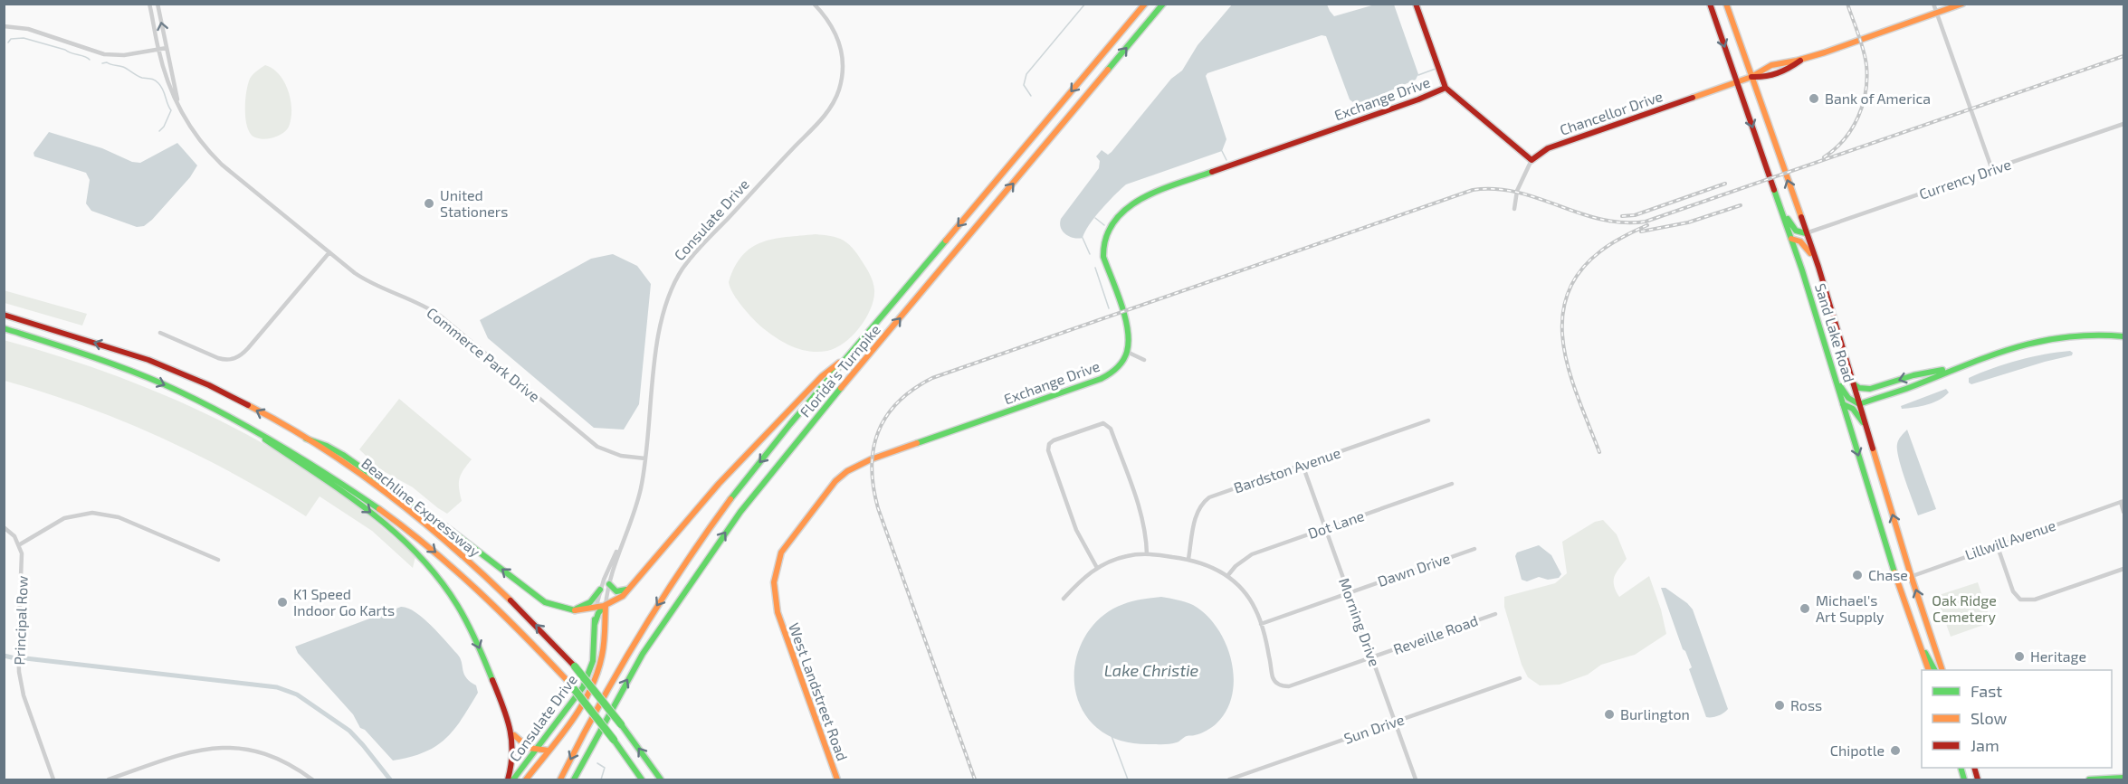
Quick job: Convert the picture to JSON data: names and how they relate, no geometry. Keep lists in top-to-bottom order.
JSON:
{
  "streets": {
    "main road": [
      "Exchange Drive",
      "Chancellor Drive",
      "Consulate Drive",
      "Sand Lake Road",
      "Florida's Turnpike",
      "Beachline Expressway",
      "West Landstreet Road"
    ],
    "street": [
      "Currency Drive",
      "Commerce Park Drive",
      "Bardston Avenue",
      "Dot Lane",
      "Lillwill Avenue",
      "Dawn Drive",
      "Principal Row",
      "Morning Drive",
      "Reveille Road",
      "Sun Drive"
    ]
  },
  "crossings": [
    ["Exchange Drive", "West Landstreet Road"],
    ["Chancellor Drive", "Sand Lake Road"],
    ["Currency Drive", "Sand Lake Road"],
    ["Consulate Drive", "Commerce Park Drive"],
    ["Sand Lake Road", "Lillwill Avenue"],
    ["Bardston Avenue", "Morning Drive"],
    ["Dot Lane", "Morning Drive"],
    ["Dawn Drive", "Morning Drive"],
    ["Dawn Drive", "Reveille Road"],
    ["Morning Drive", "Reveille Road"],
    ["Morning Drive", "Sun Drive"]
  ],
  "water": ["Lake Christie"],
  "parks": ["Oak Ridge Cemetery"],
  "places": [
    "Bank of America",
    "United Stationers",
    "Chase",
    "K1 Speed Indoor Go Karts",
    "Michael's Art Supply",
    "Heritage",
    "Ross",
    "Burlington",
    "Chipotle"
  ],
  "legend": ["Fast", "Slow", "Jam"]
}
